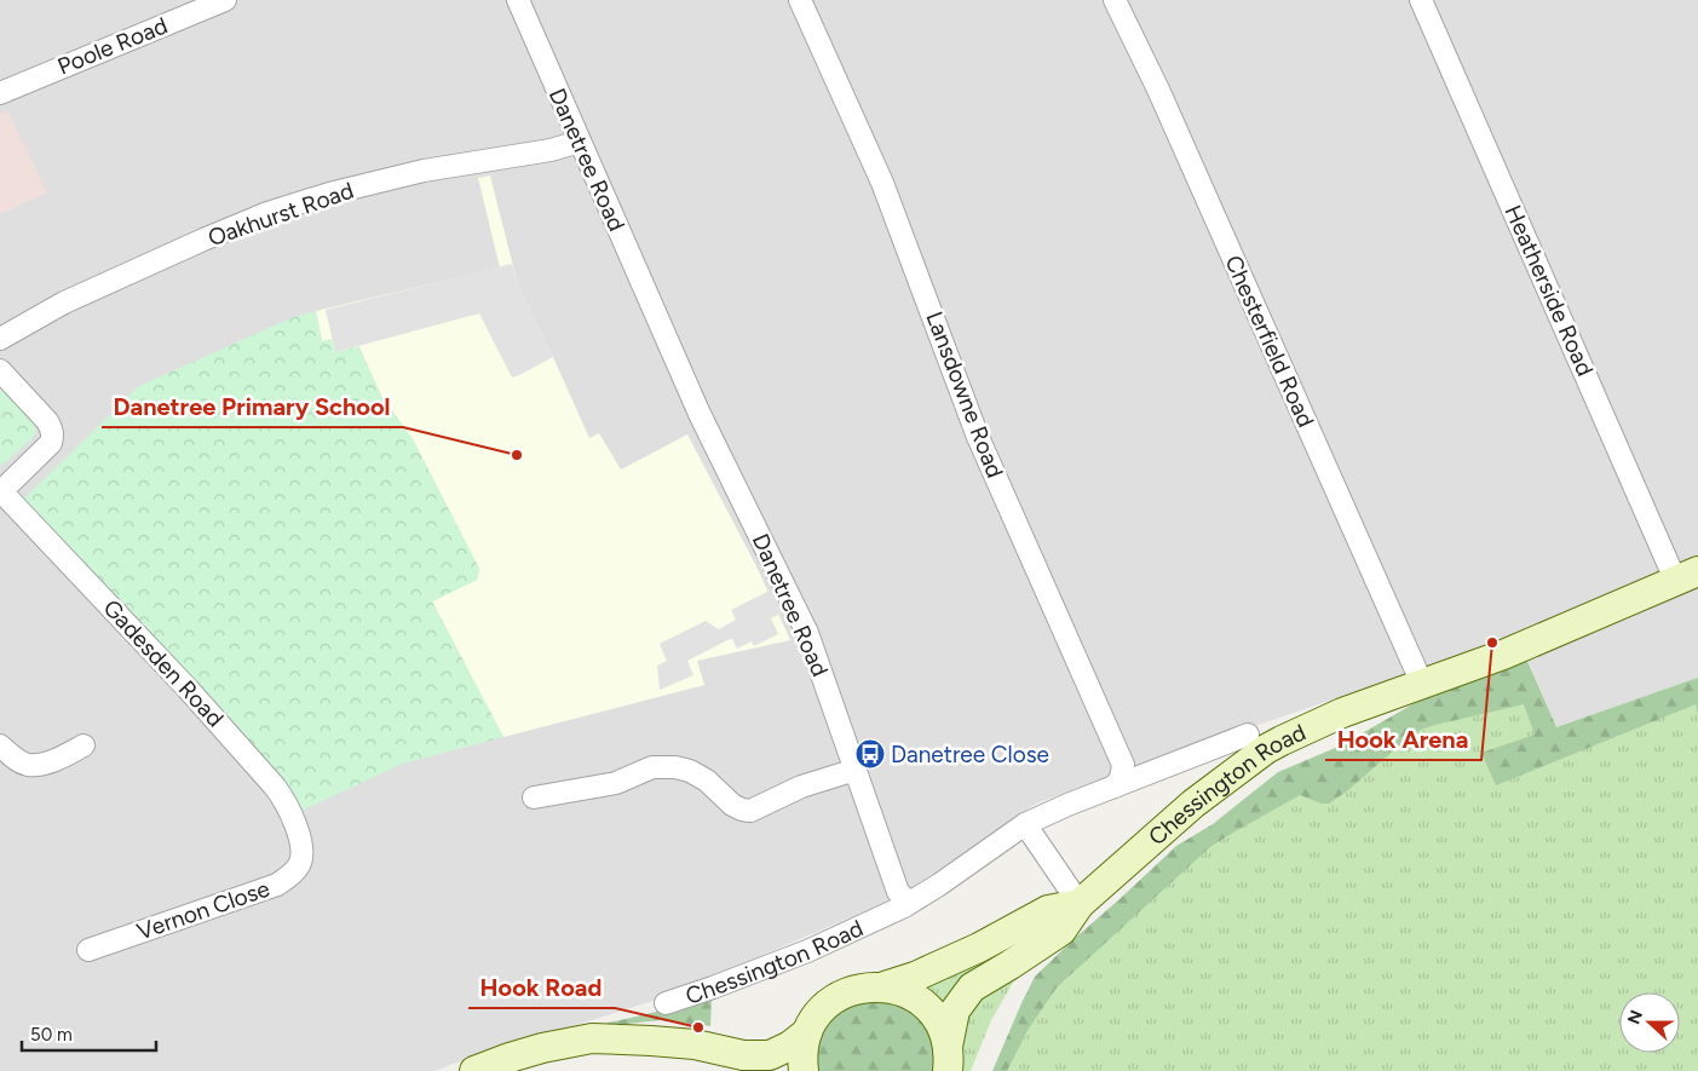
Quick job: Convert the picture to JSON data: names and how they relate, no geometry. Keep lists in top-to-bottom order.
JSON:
{
  "streets": {
    "main road": ["Chessington Road"],
    "street": [
      "Poole Road",
      "Danetree Road",
      "Oakhurst Road",
      "Heatherside Road",
      "Chesterfield Road",
      "Lansdowne Road",
      "Gadesden Road",
      "Vernon Close"
    ]
  },
  "crossings": [
    ["Danetree Road", "Oakhurst Road"],
    ["Danetree Road", "Chessington Road"],
    ["Heatherside Road", "Chessington Road"],
    ["Chesterfield Road", "Chessington Road"],
    ["Gadesden Road", "Vernon Close"]
  ],
  "places": {
    "other": ["Danetree Primary School", "Hook Arena", "Hook Road"],
    "bus stop": ["Danetree Close"]
  },
  "scale_bar": "50 m",
  "north": "left"
}
